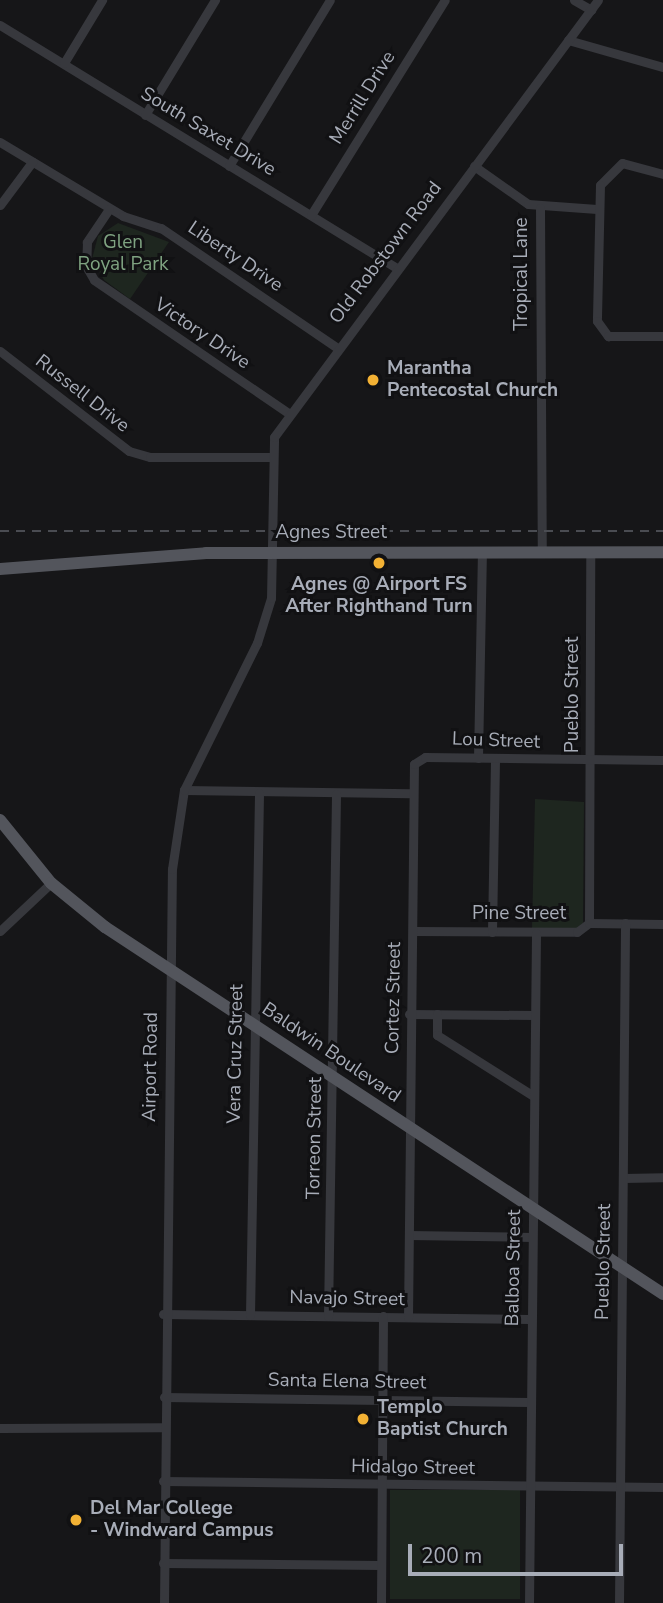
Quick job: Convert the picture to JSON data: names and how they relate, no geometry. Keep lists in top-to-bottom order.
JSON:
{
  "streets": {
    "main road": ["Agnes Street", "Baldwin Boulevard"],
    "street": [
      "Merrill Drive",
      "South Saxet Drive",
      "Old Robstown Road",
      "Liberty Drive",
      "Tropical Lane",
      "Victory Drive",
      "Russell Drive",
      "Pueblo Street",
      "Lou Street",
      "Pine Street",
      "Cortez Street",
      "Vera Cruz Street",
      "Airport Road",
      "Torreon Street",
      "Balboa Street",
      "Navajo Street",
      "Santa Elena Street",
      "Hidalgo Street"
    ]
  },
  "crossings": [
    ["Merrill Drive", "South Saxet Drive"],
    ["South Saxet Drive", "Old Robstown Road"],
    ["Old Robstown Road", "Liberty Drive"],
    ["Old Robstown Road", "Victory Drive"],
    ["Old Robstown Road", "Russell Drive"],
    ["Old Robstown Road", "Agnes Street"],
    ["Old Robstown Road", "Airport Road"],
    ["Liberty Drive", "Victory Drive"],
    ["Tropical Lane", "Agnes Street"],
    ["Agnes Street", "Pueblo Street"],
    ["Agnes Street", "Airport Road"],
    ["Pueblo Street", "Lou Street"],
    ["Pueblo Street", "Pine Street"],
    ["Pueblo Street", "Baldwin Boulevard"],
    ["Pueblo Street", "Hidalgo Street"],
    ["Lou Street", "Cortez Street"],
    ["Pine Street", "Cortez Street"],
    ["Pine Street", "Balboa Street"],
    ["Cortez Street", "Baldwin Boulevard"],
    ["Cortez Street", "Navajo Street"],
    ["Baldwin Boulevard", "Vera Cruz Street"],
    ["Baldwin Boulevard", "Airport Road"],
    ["Baldwin Boulevard", "Torreon Street"],
    ["Baldwin Boulevard", "Balboa Street"],
    ["Vera Cruz Street", "Navajo Street"],
    ["Airport Road", "Navajo Street"],
    ["Airport Road", "Santa Elena Street"],
    ["Airport Road", "Hidalgo Street"],
    ["Torreon Street", "Navajo Street"],
    ["Balboa Street", "Navajo Street"],
    ["Balboa Street", "Santa Elena Street"],
    ["Balboa Street", "Hidalgo Street"]
  ],
  "parks": ["Glen Royal Park"],
  "places": [
    "Marantha Pentecostal Church",
    "Agnes @ Airport FS After Righthand Turn",
    "Templo Baptist Church",
    "Del Mar College - Windward Campus"
  ],
  "scale_bar": "200 m"
}
